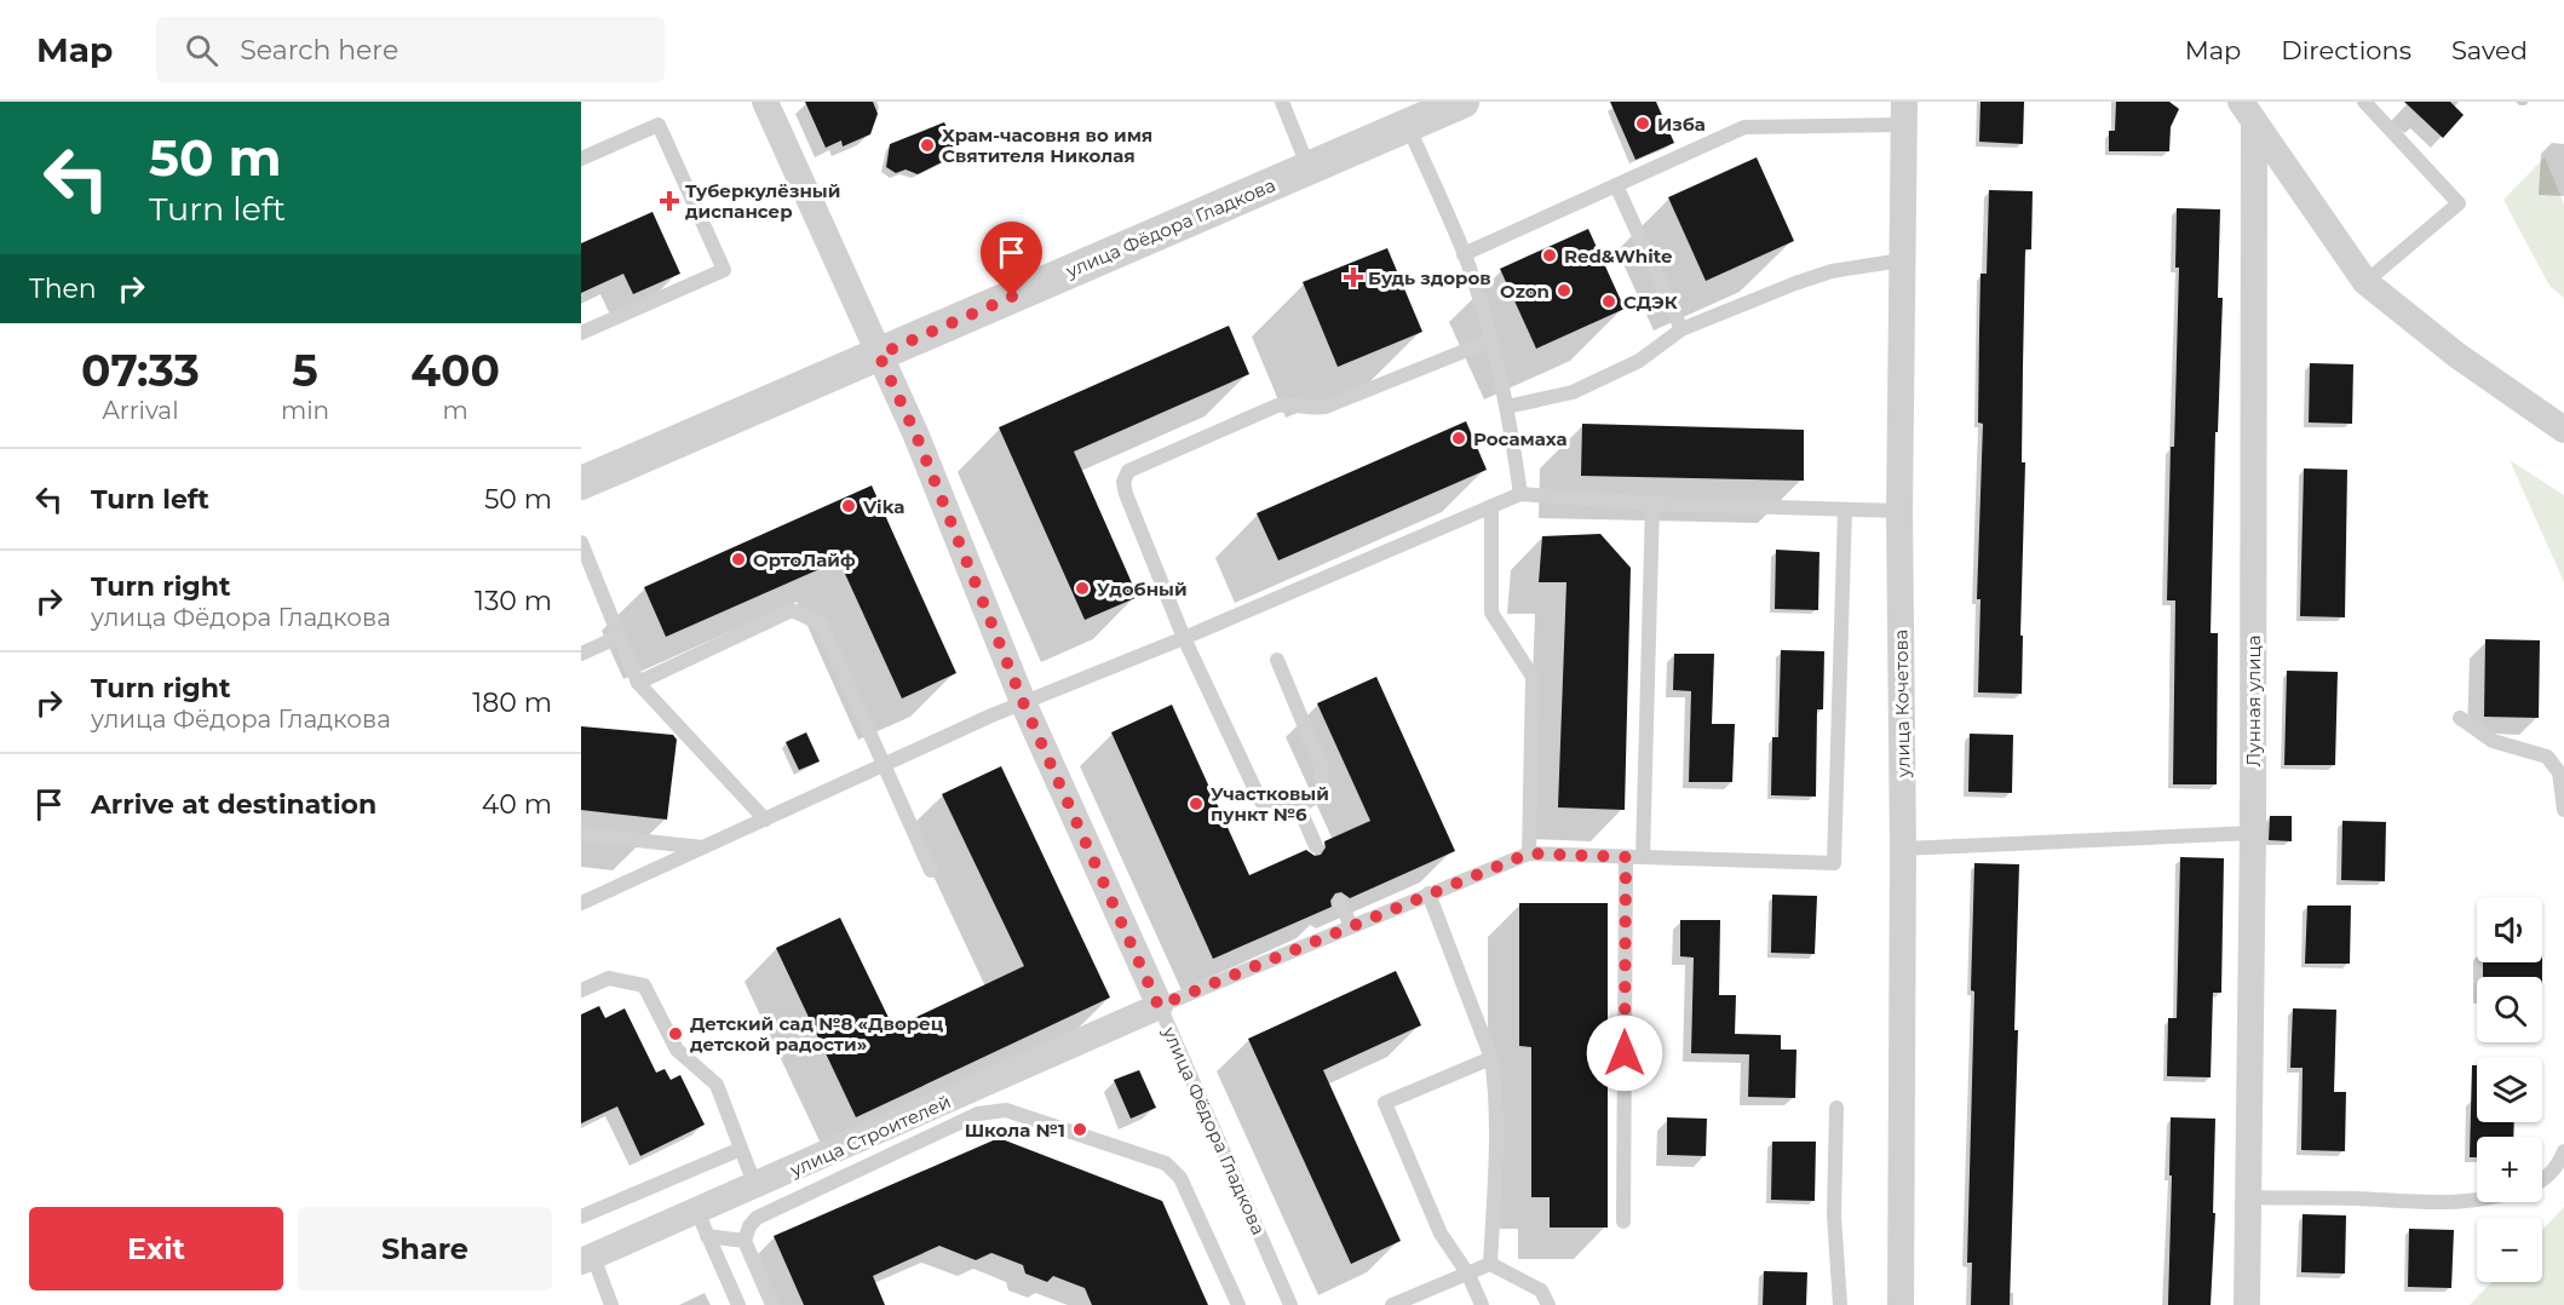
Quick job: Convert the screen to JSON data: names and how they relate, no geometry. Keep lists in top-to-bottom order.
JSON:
{
  "streets": {
    "street": [
      "улица Фёдора Гладкова",
      "Лунная улица",
      "улица Кочетова",
      "улица Строителей"
    ]
  },
  "crossings": [
    ["улица Фёдора Гладкова", "улица Строителей"]
  ],
  "places": {
    "other": [
      "Изба",
      "Храм-часовня во имя Святителя Николая",
      "Red&White",
      "Ozon",
      "СДЭК",
      "Росамаха",
      "Vika",
      "ОртоЛайф",
      "Удобный",
      "Участковый пункт №6",
      "Детский сад №8 «Дворец детской радости»",
      "Школа №1"
    ],
    "health": ["Туберкулёзный диспансер", "Будь здоров"]
  },
  "page": {
    "header": "Map",
    "search": "Search here",
    "nav": ["Map", "Directions", "Saved"],
    "turn": ["50 m", "Turn left"],
    "then": "Then",
    "eta": [
      "07:33",
      "Arrival",
      "5",
      "min",
      "400",
      "m"
    ],
    "list": [
      {
        "name": "Turn left",
        "value": "50 m"
      },
      {
        "name": "Turn right",
        "note": "улица Фёдора Гладкова",
        "value": "130 m"
      },
      {
        "name": "Turn right",
        "note": "улица Фёдора Гладкова",
        "value": "180 m"
      },
      {
        "name": "Arrive at destination",
        "value": "40 m"
      }
    ],
    "map_buttons": ["+", "−"],
    "buttons": ["Exit", "Share"]
  }
}
